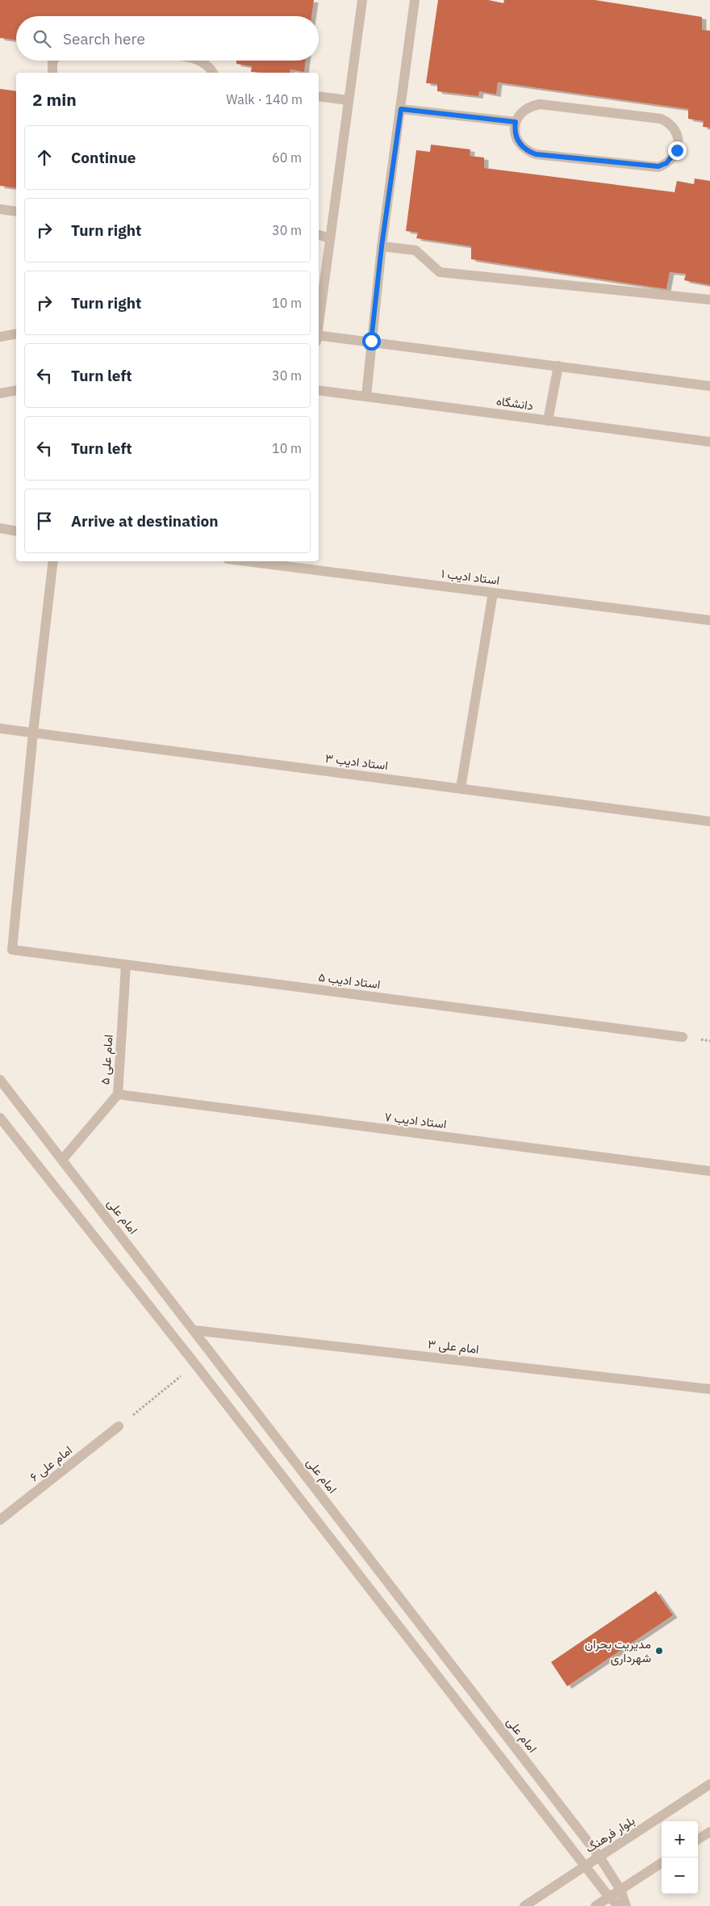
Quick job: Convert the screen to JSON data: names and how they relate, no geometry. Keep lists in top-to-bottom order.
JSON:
{
  "streets": {
    "street": [
      "دانشگاه",
      "استاد ادیب ۱",
      "استاد ادیب ۳",
      "استاد ادیب ۵",
      "امام علی ۵",
      "استاد ادیب ۷",
      "امام علی",
      "امام علی ۳",
      "امام علی ۶",
      "بلوار فرهنگ"
    ]
  },
  "crossings": [
    ["استاد ادیب ۳", "استاد ادیب ۵"],
    ["استاد ادیب ۵", "امام علی ۵"],
    ["امام علی ۵", "استاد ادیب ۷"],
    ["امام علی ۵", "امام علی"],
    ["امام علی", "امام علی ۳"],
    ["امام علی", "بلوار فرهنگ"]
  ],
  "places": ["مدیریت بحران شهرداری"],
  "page": {
    "search": "Search here",
    "heading": ["2 min", "Walk · 140 m"],
    "list": [
      ["Continue", "60 m"],
      ["Turn right", "30 m"],
      ["Turn right", "10 m"],
      ["Turn left", "30 m"],
      ["Turn left", "10 m"],
      "Arrive at destination"
    ],
    "map_buttons": ["+", "−"]
  }
}
